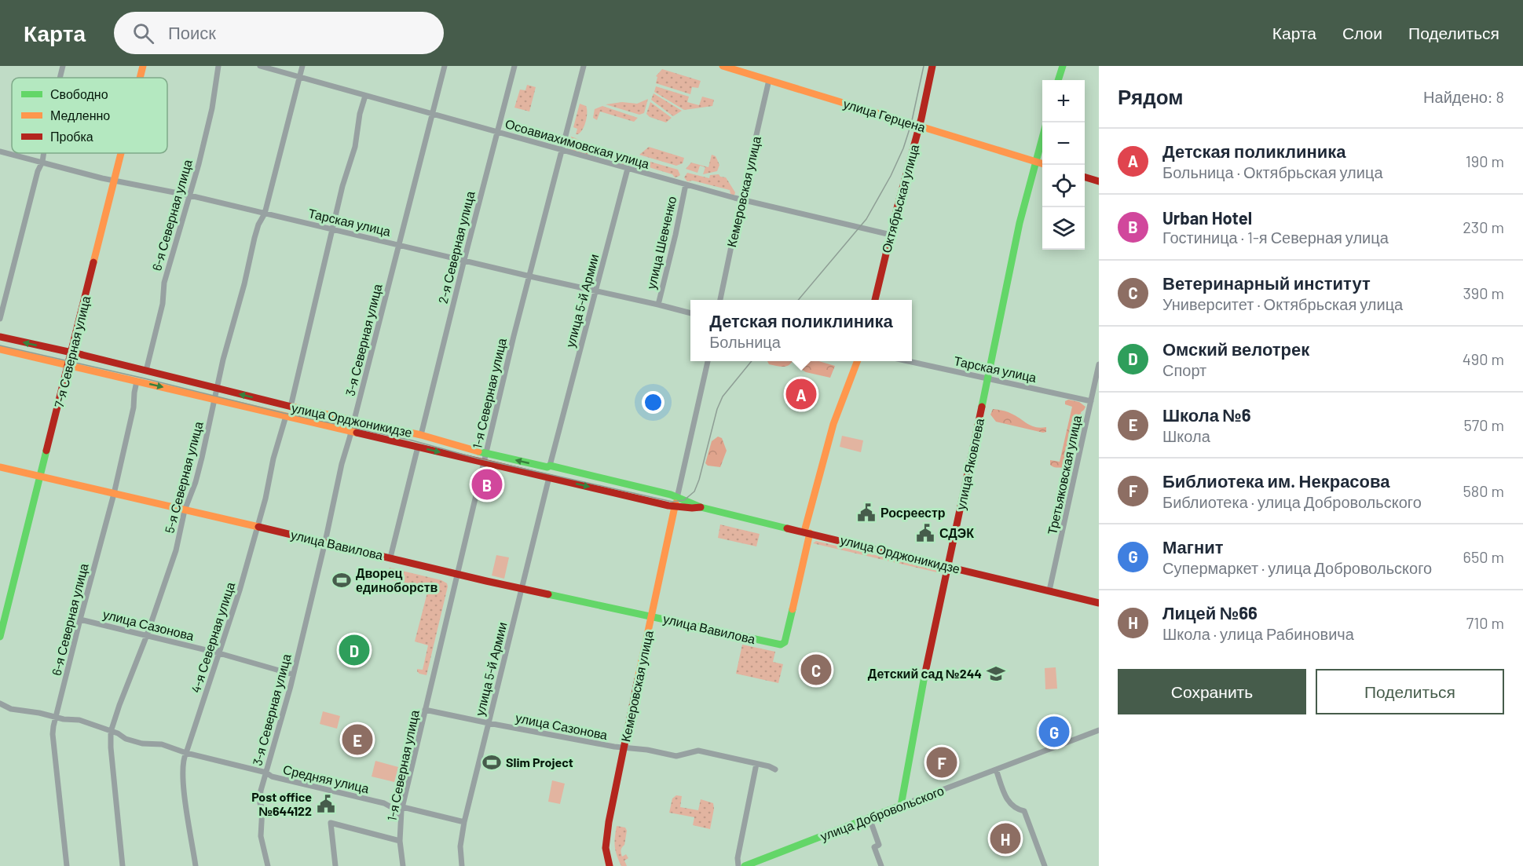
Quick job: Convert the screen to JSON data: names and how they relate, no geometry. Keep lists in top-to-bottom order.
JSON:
{
  "streets": {
    "main road": [
      "улица Герцена",
      "Кемеровская улица",
      "Октябрьская улица",
      "7-я Северная улица",
      "улица Орджоникидзе",
      "улица Яковлева",
      "улица Вавилова",
      "улица Добровольского"
    ],
    "street": [
      "Осоавиахимовская улица",
      "6-я Северная улица",
      "Тарская улица",
      "улица Шевченко",
      "2-я Северная улица",
      "улица 5-й Армии",
      "3-я Северная улица",
      "1-я Северная улица",
      "Третьяковская улица",
      "5-я Северная улица",
      "улица Сазонова",
      "4-я Северная улица",
      "Средняя улица"
    ]
  },
  "crossings": [
    ["улица Герцена", "Кемеровская улица"],
    ["улица Герцена", "Октябрьская улица"],
    ["улица Герцена", "улица Яковлева"],
    ["Осоавиахимовская улица", "Кемеровская улица"],
    ["Осоавиахимовская улица", "Октябрьская улица"],
    ["Осоавиахимовская улица", "улица Шевченко"],
    ["Осоавиахимовская улица", "2-я Северная улица"],
    ["Осоавиахимовская улица", "улица 5-й Армии"],
    ["Осоавиахимовская улица", "3-я Северная улица"],
    ["Осоавиахимовская улица", "1-я Северная улица"],
    ["Осоавиахимовская улица", "5-я Северная улица"],
    ["Кемеровская улица", "улица Орджоникидзе"],
    ["Кемеровская улица", "улица Вавилова"],
    ["Кемеровская улица", "улица Сазонова"],
    ["6-я Северная улица", "Тарская улица"],
    ["6-я Северная улица", "улица Орджоникидзе"],
    ["6-я Северная улица", "улица Вавилова"],
    ["6-я Северная улица", "улица Сазонова"],
    ["6-я Северная улица", "Средняя улица"],
    ["Тарская улица", "улица Шевченко"],
    ["Тарская улица", "2-я Северная улица"],
    ["Тарская улица", "улица 5-й Армии"],
    ["Тарская улица", "3-я Северная улица"],
    ["Тарская улица", "7-я Северная улица"],
    ["Тарская улица", "1-я Северная улица"],
    ["Тарская улица", "улица Яковлева"],
    ["Тарская улица", "Третьяковская улица"],
    ["Тарская улица", "5-я Северная улица"],
    ["2-я Северная улица", "улица Орджоникидзе"],
    ["улица 5-й Армии", "улица Орджоникидзе"],
    ["улица 5-й Армии", "улица Вавилова"],
    ["улица 5-й Армии", "улица Сазонова"],
    ["3-я Северная улица", "улица Орджоникидзе"],
    ["3-я Северная улица", "улица Вавилова"],
    ["3-я Северная улица", "улица Сазонова"],
    ["3-я Северная улица", "Средняя улица"],
    ["7-я Северная улица", "улица Орджоникидзе"],
    ["7-я Северная улица", "улица Вавилова"],
    ["1-я Северная улица", "улица Орджоникидзе"],
    ["1-я Северная улица", "улица Вавилова"],
    ["1-я Северная улица", "улица Сазонова"],
    ["1-я Северная улица", "Средняя улица"],
    ["улица Орджоникидзе", "улица Яковлева"],
    ["улица Орджоникидзе", "Третьяковская улица"],
    ["улица Орджоникидзе", "5-я Северная улица"],
    ["улица Орджоникидзе", "улица Вавилова"],
    ["улица Орджоникидзе", "4-я Северная улица"],
    ["улица Яковлева", "улица Добровольского"],
    ["5-я Северная улица", "улица Вавилова"],
    ["5-я Северная улица", "улица Сазонова"],
    ["5-я Северная улица", "Средняя улица"],
    ["улица Вавилова", "4-я Северная улица"],
    ["улица Сазонова", "4-я Северная улица"],
    ["4-я Северная улица", "Средняя улица"]
  ],
  "places": {
    "public building": ["Росреестр", "СДЭК", "Post office №644122"],
    "sports": ["Дворец единоборств", "Slim Project"],
    "school or university": ["Детский сад №244"]
  },
  "legend": ["Свободно", "Медленно", "Пробка"],
  "page": {
    "header": "Карта",
    "search": "Поиск",
    "nav": ["Карта", "Слои", "Поделиться"],
    "heading": ["Рядом", "Найдено: 8"],
    "map_buttons": ["+", "−"],
    "list": [
      {
        "mark": "A",
        "name": "Детская поликлиника",
        "note": "Больница · Октябрьская улица",
        "value": "190 m"
      },
      {
        "mark": "B",
        "name": "Urban Hotel",
        "note": "Гостиница · 1-я Северная улица",
        "value": "230 m"
      },
      {
        "mark": "C",
        "name": "Ветеринарный институт",
        "note": "Университет · Октябрьская улица",
        "value": "390 m"
      },
      {
        "mark": "D",
        "name": "Омский велотрек",
        "note": "Спорт",
        "value": "490 m"
      },
      {
        "mark": "E",
        "name": "Школа №6",
        "note": "Школа",
        "value": "570 m"
      },
      {
        "mark": "F",
        "name": "Библиотека им. Некрасова",
        "note": "Библиотека · улица Добровольского",
        "value": "580 m"
      },
      {
        "mark": "G",
        "name": "Магнит",
        "note": "Супермаркет · улица Добровольского",
        "value": "650 m"
      },
      {
        "mark": "H",
        "name": "Лицей №66",
        "note": "Школа · улица Рабиновича",
        "value": "710 m"
      }
    ],
    "popup": ["Детская поликлиника", "Больница"],
    "pins": [
      "A",
      "B",
      "D",
      "C",
      "G",
      "E",
      "F",
      "H"
    ],
    "buttons": ["Сохранить", "Поделиться"]
  }
}
